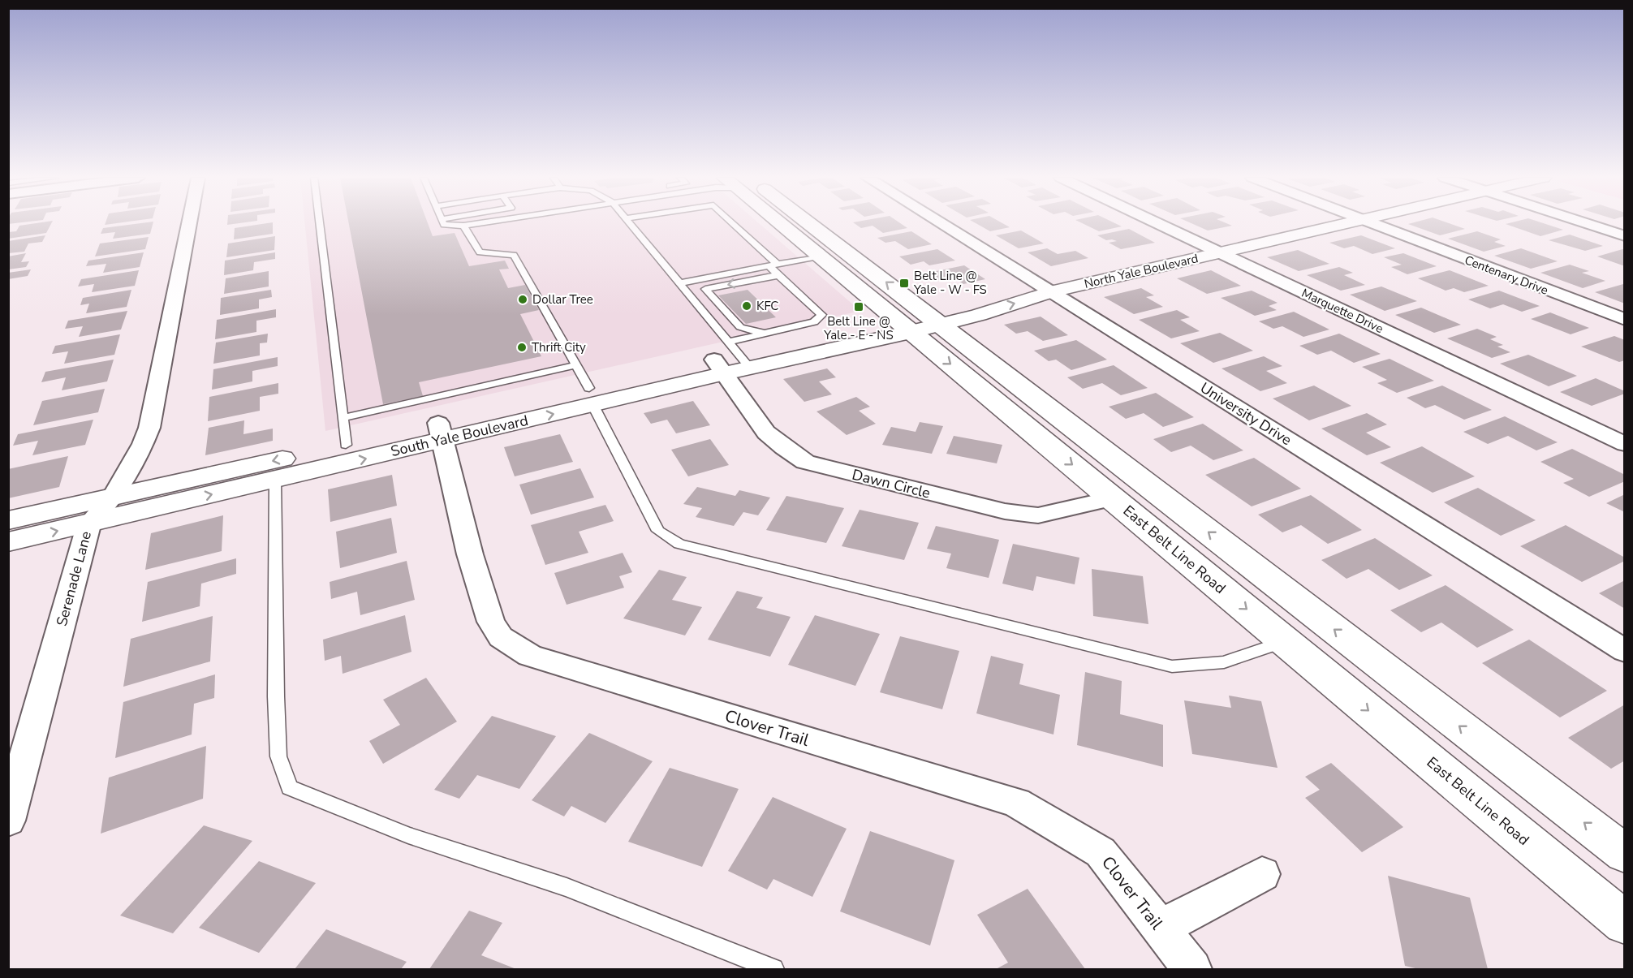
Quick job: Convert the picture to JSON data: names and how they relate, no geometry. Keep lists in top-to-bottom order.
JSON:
{
  "streets": {
    "street": [
      "North Yale Boulevard",
      "Centenary Drive",
      "Marquette Drive",
      "University Drive",
      "South Yale Boulevard",
      "Dawn Circle",
      "East Belt Line Road",
      "Serenade Lane",
      "Clover Trail"
    ]
  },
  "crossings": [
    ["North Yale Boulevard", "Marquette Drive"],
    ["North Yale Boulevard", "University Drive"],
    ["North Yale Boulevard", "South Yale Boulevard"],
    ["North Yale Boulevard", "East Belt Line Road"],
    ["South Yale Boulevard", "Dawn Circle"],
    ["South Yale Boulevard", "East Belt Line Road"],
    ["South Yale Boulevard", "Serenade Lane"],
    ["South Yale Boulevard", "Clover Trail"],
    ["Dawn Circle", "East Belt Line Road"]
  ],
  "places": {
    "transit": ["Belt Line @ Yale - W - FS", "Belt Line @ Yale - E - NS"],
    "other": ["Dollar Tree", "KFC", "Thrift City"]
  }
}
